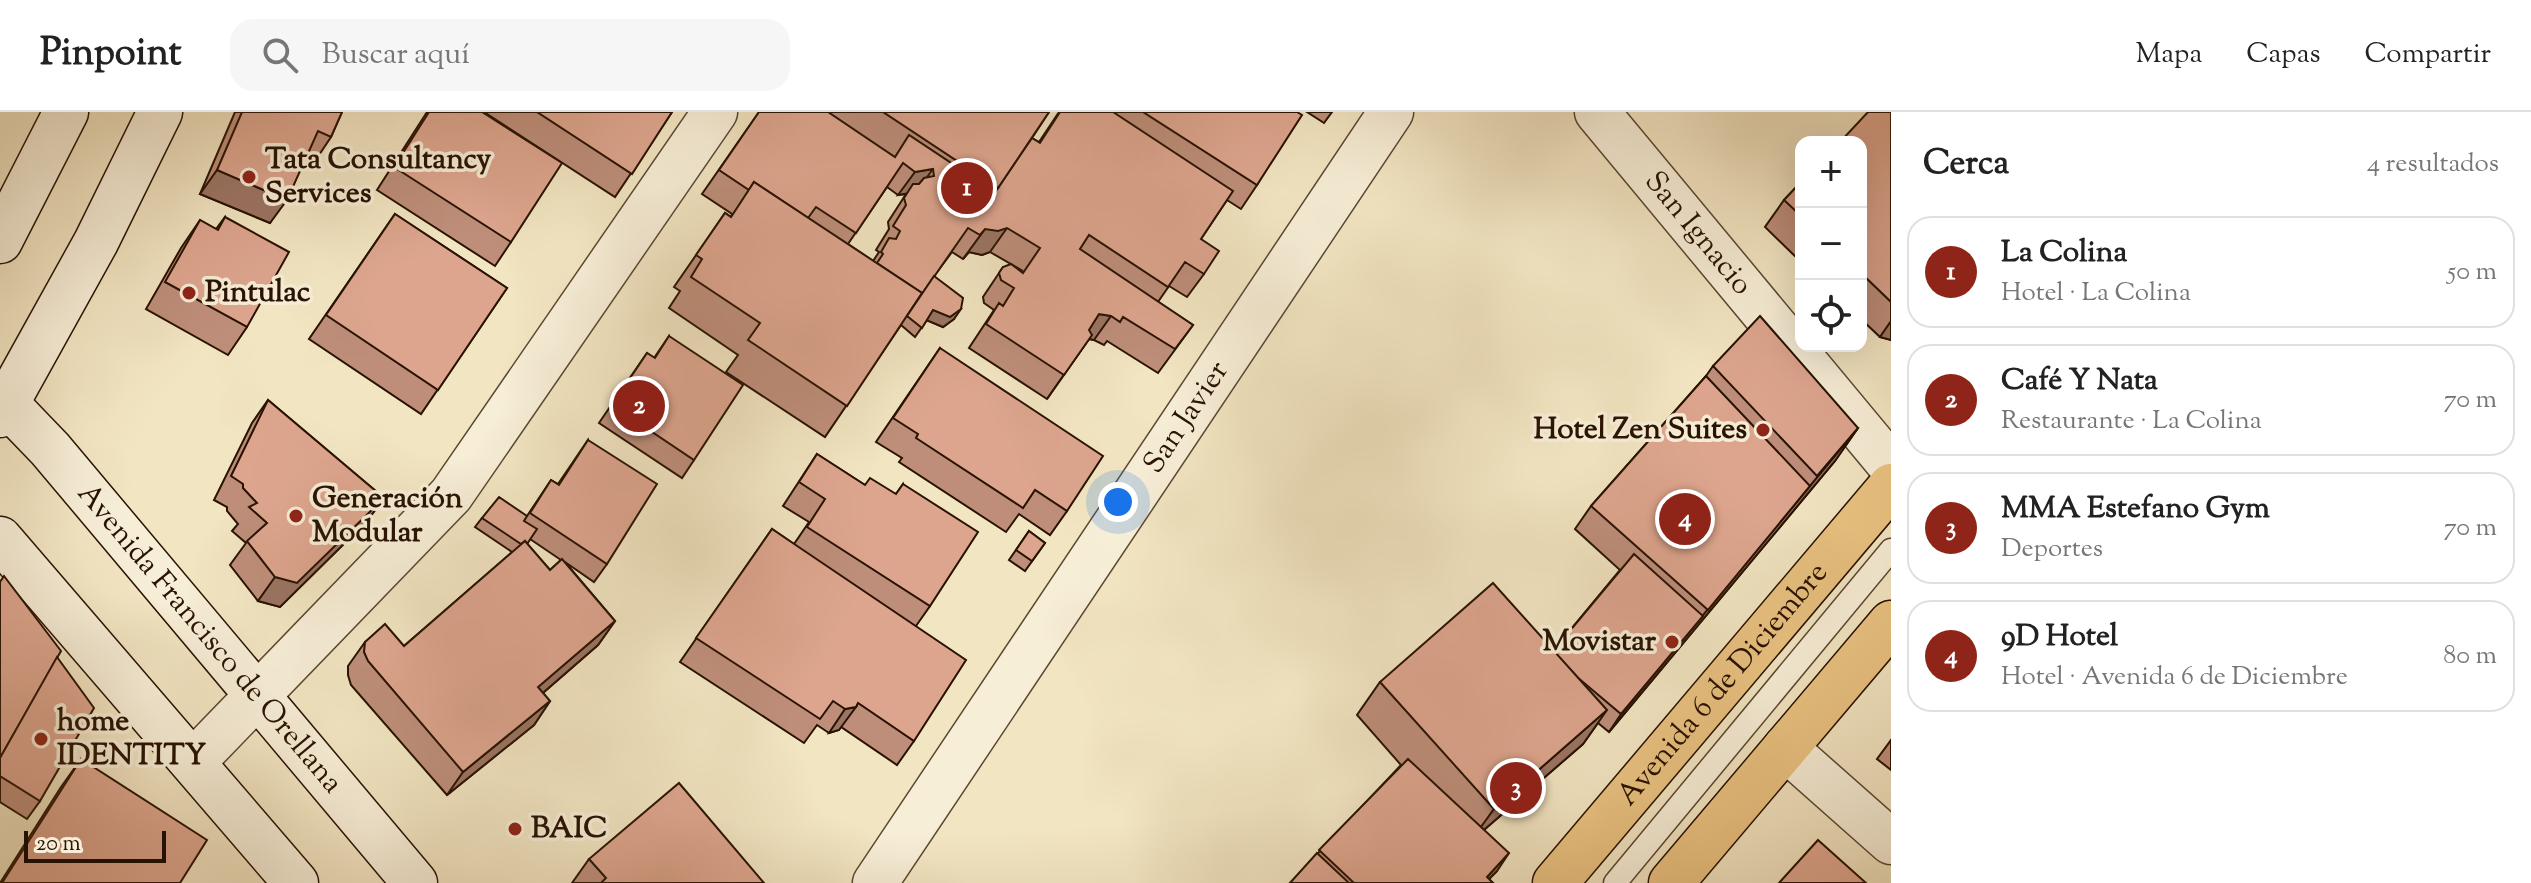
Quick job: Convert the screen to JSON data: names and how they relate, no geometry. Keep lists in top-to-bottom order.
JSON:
{
  "streets": {
    "main road": ["Avenida 6 de Diciembre"],
    "street": ["San Ignacio", "San Javier", "Avenida Francisco de Orellana"]
  },
  "places": [
    "Tata Consultancy Services",
    "Pintulac",
    "Hotel Zen Suites",
    "Generación Modular",
    "Movistar",
    "home IDENTITY",
    "BAIC"
  ],
  "scale_bar": "20 m",
  "page": {
    "header": "Pinpoint",
    "search": "Buscar aquí",
    "nav": ["Mapa", "Capas", "Compartir"],
    "heading": ["Cerca", "4 resultados"],
    "map_buttons": ["+", "−"],
    "pins": [
      "1",
      "2",
      "4",
      "3"
    ],
    "list": [
      {
        "mark": "1",
        "name": "La Colina",
        "note": "Hotel · La Colina",
        "value": "50 m"
      },
      {
        "mark": "2",
        "name": "Café Y Nata",
        "note": "Restaurante · La Colina",
        "value": "70 m"
      },
      {
        "mark": "3",
        "name": "MMA Estefano Gym",
        "note": "Deportes",
        "value": "70 m"
      },
      {
        "mark": "4",
        "name": "9D Hotel",
        "note": "Hotel · Avenida 6 de Diciembre",
        "value": "80 m"
      }
    ],
    "scale": "20 m"
  }
}
